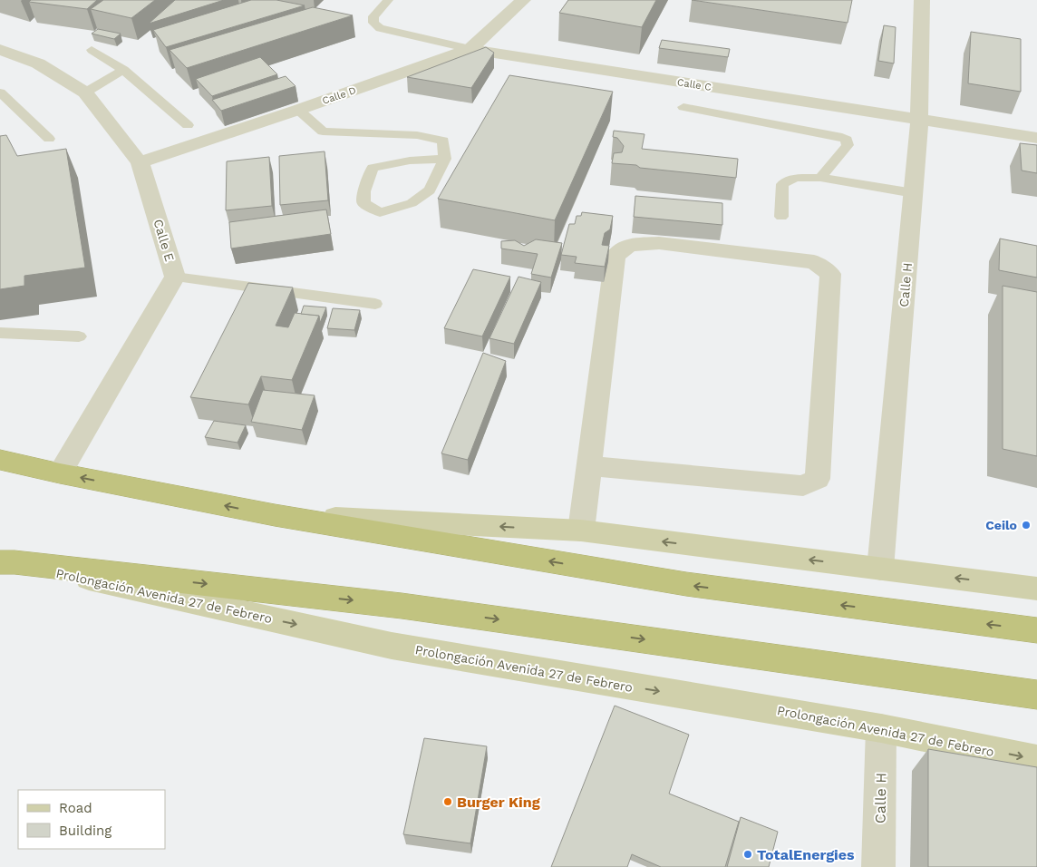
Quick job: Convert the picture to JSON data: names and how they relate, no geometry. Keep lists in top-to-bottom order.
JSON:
{
  "streets": {
    "highway": ["Prolongación Avenida 27 de Febrero"],
    "street": [
      "Calle C",
      "Calle D",
      "Calle E",
      "Calle H"
    ]
  },
  "crossings": [
    ["Calle C", "Calle D"],
    ["Calle C", "Calle H"],
    ["Calle D", "Calle E"],
    ["Calle H", "Prolongación Avenida 27 de Febrero"]
  ],
  "places": ["Ceilo", "Burger King", "TotalEnergies"],
  "legend": ["Road", "Building"]
}
